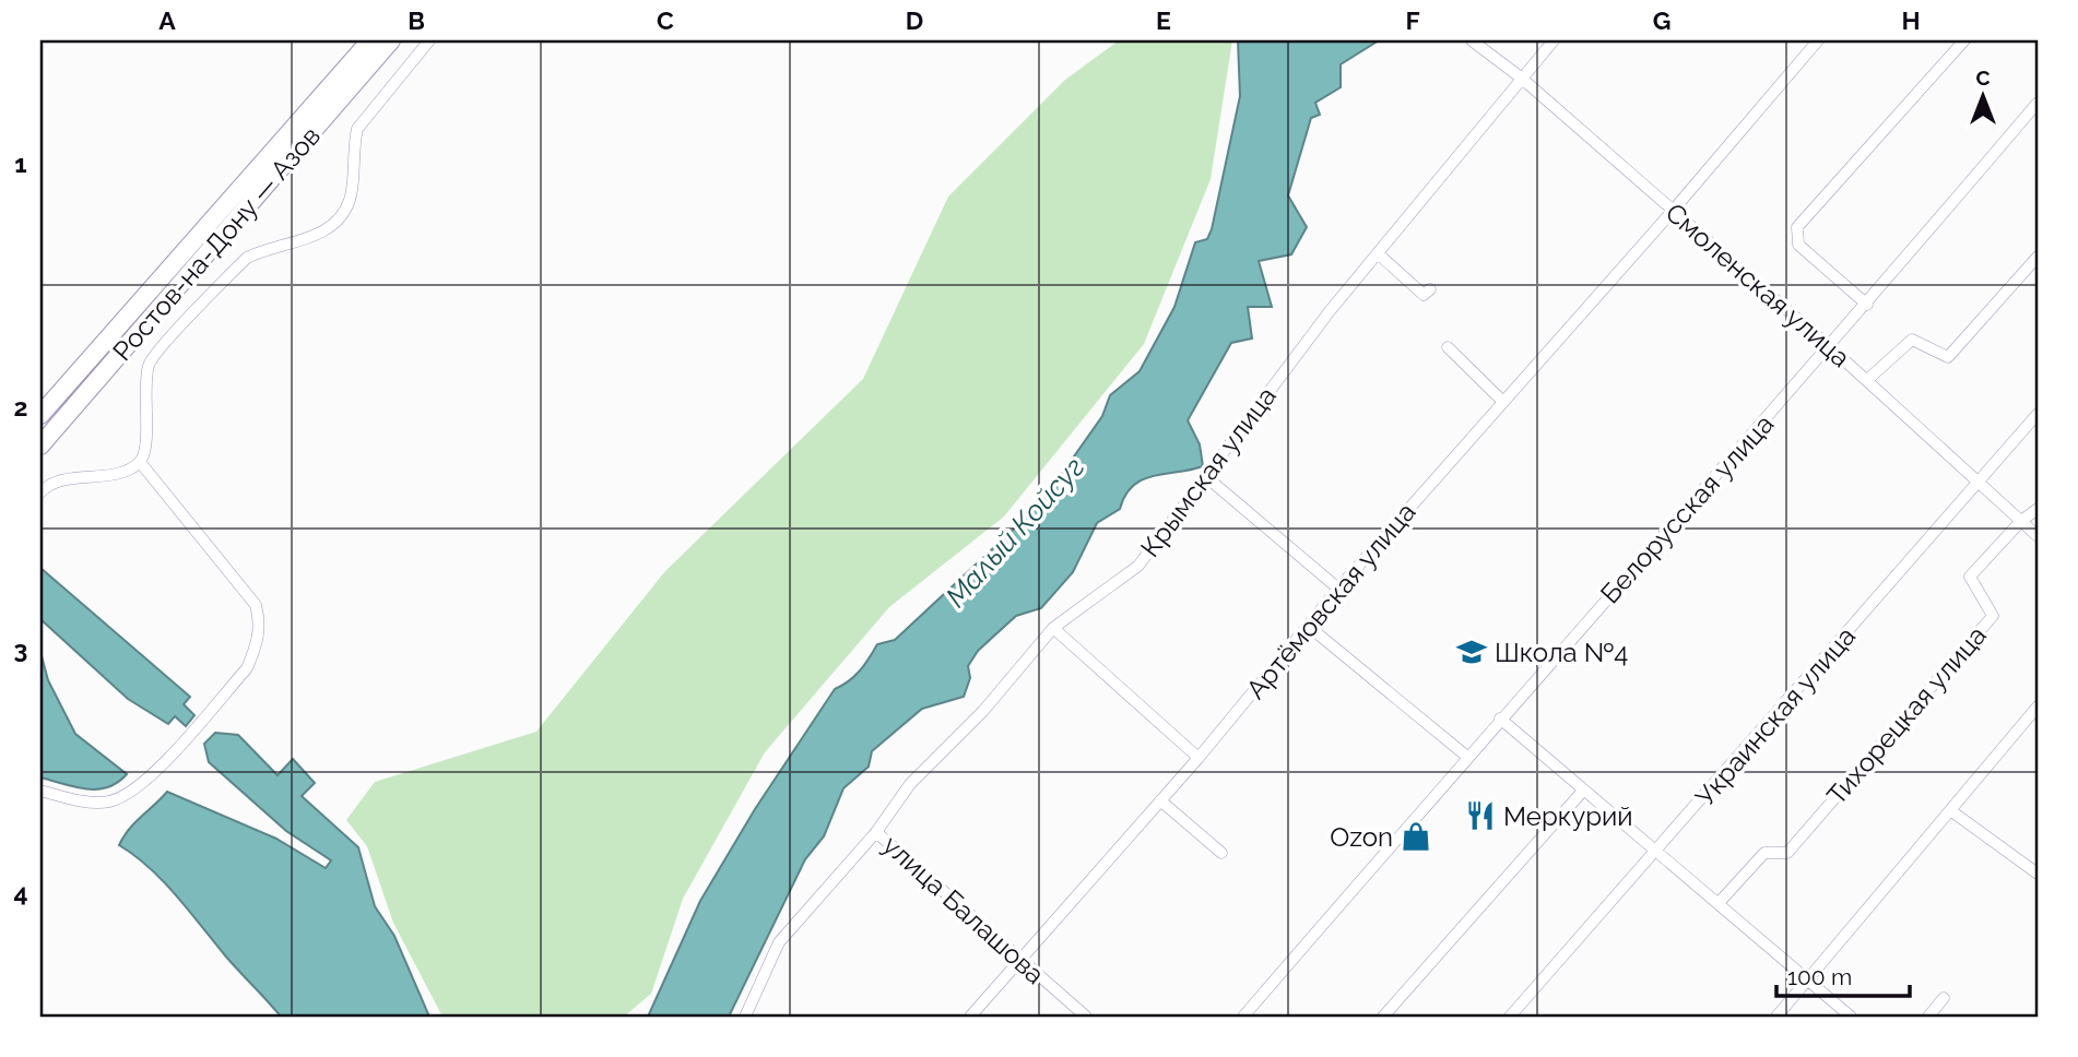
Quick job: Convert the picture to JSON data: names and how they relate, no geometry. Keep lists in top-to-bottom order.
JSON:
{
  "streets": {
    "main road": ["Ростов-на-Дону — Азов"],
    "street": [
      "Смоленская улица",
      "Крымская улица",
      "Белорусская улица",
      "Артёмовская улица",
      "Тихорецкая улица",
      "Украинская улица",
      "улица Балашова"
    ]
  },
  "crossings": [
    ["Смоленская улица", "Крымская улица"],
    ["Смоленская улица", "Белорусская улица"],
    ["Смоленская улица", "Артёмовская улица"],
    ["Смоленская улица", "Тихорецкая улица"],
    ["Смоленская улица", "Украинская улица"],
    ["Крымская улица", "улица Балашова"],
    ["Артёмовская улица", "улица Балашова"]
  ],
  "water": ["Малый Койсуг"],
  "places": {
    "school or university": ["Школа №4"],
    "restaurant": ["Меркурий"],
    "shop": ["Ozon"]
  },
  "scale_bar": "100 m",
  "north": "top",
  "grid": {
    "columns": [
      "A",
      "B",
      "C",
      "D",
      "E",
      "F",
      "G",
      "H"
    ],
    "rows": [
      "1",
      "2",
      "3",
      "4"
    ]
  }
}
